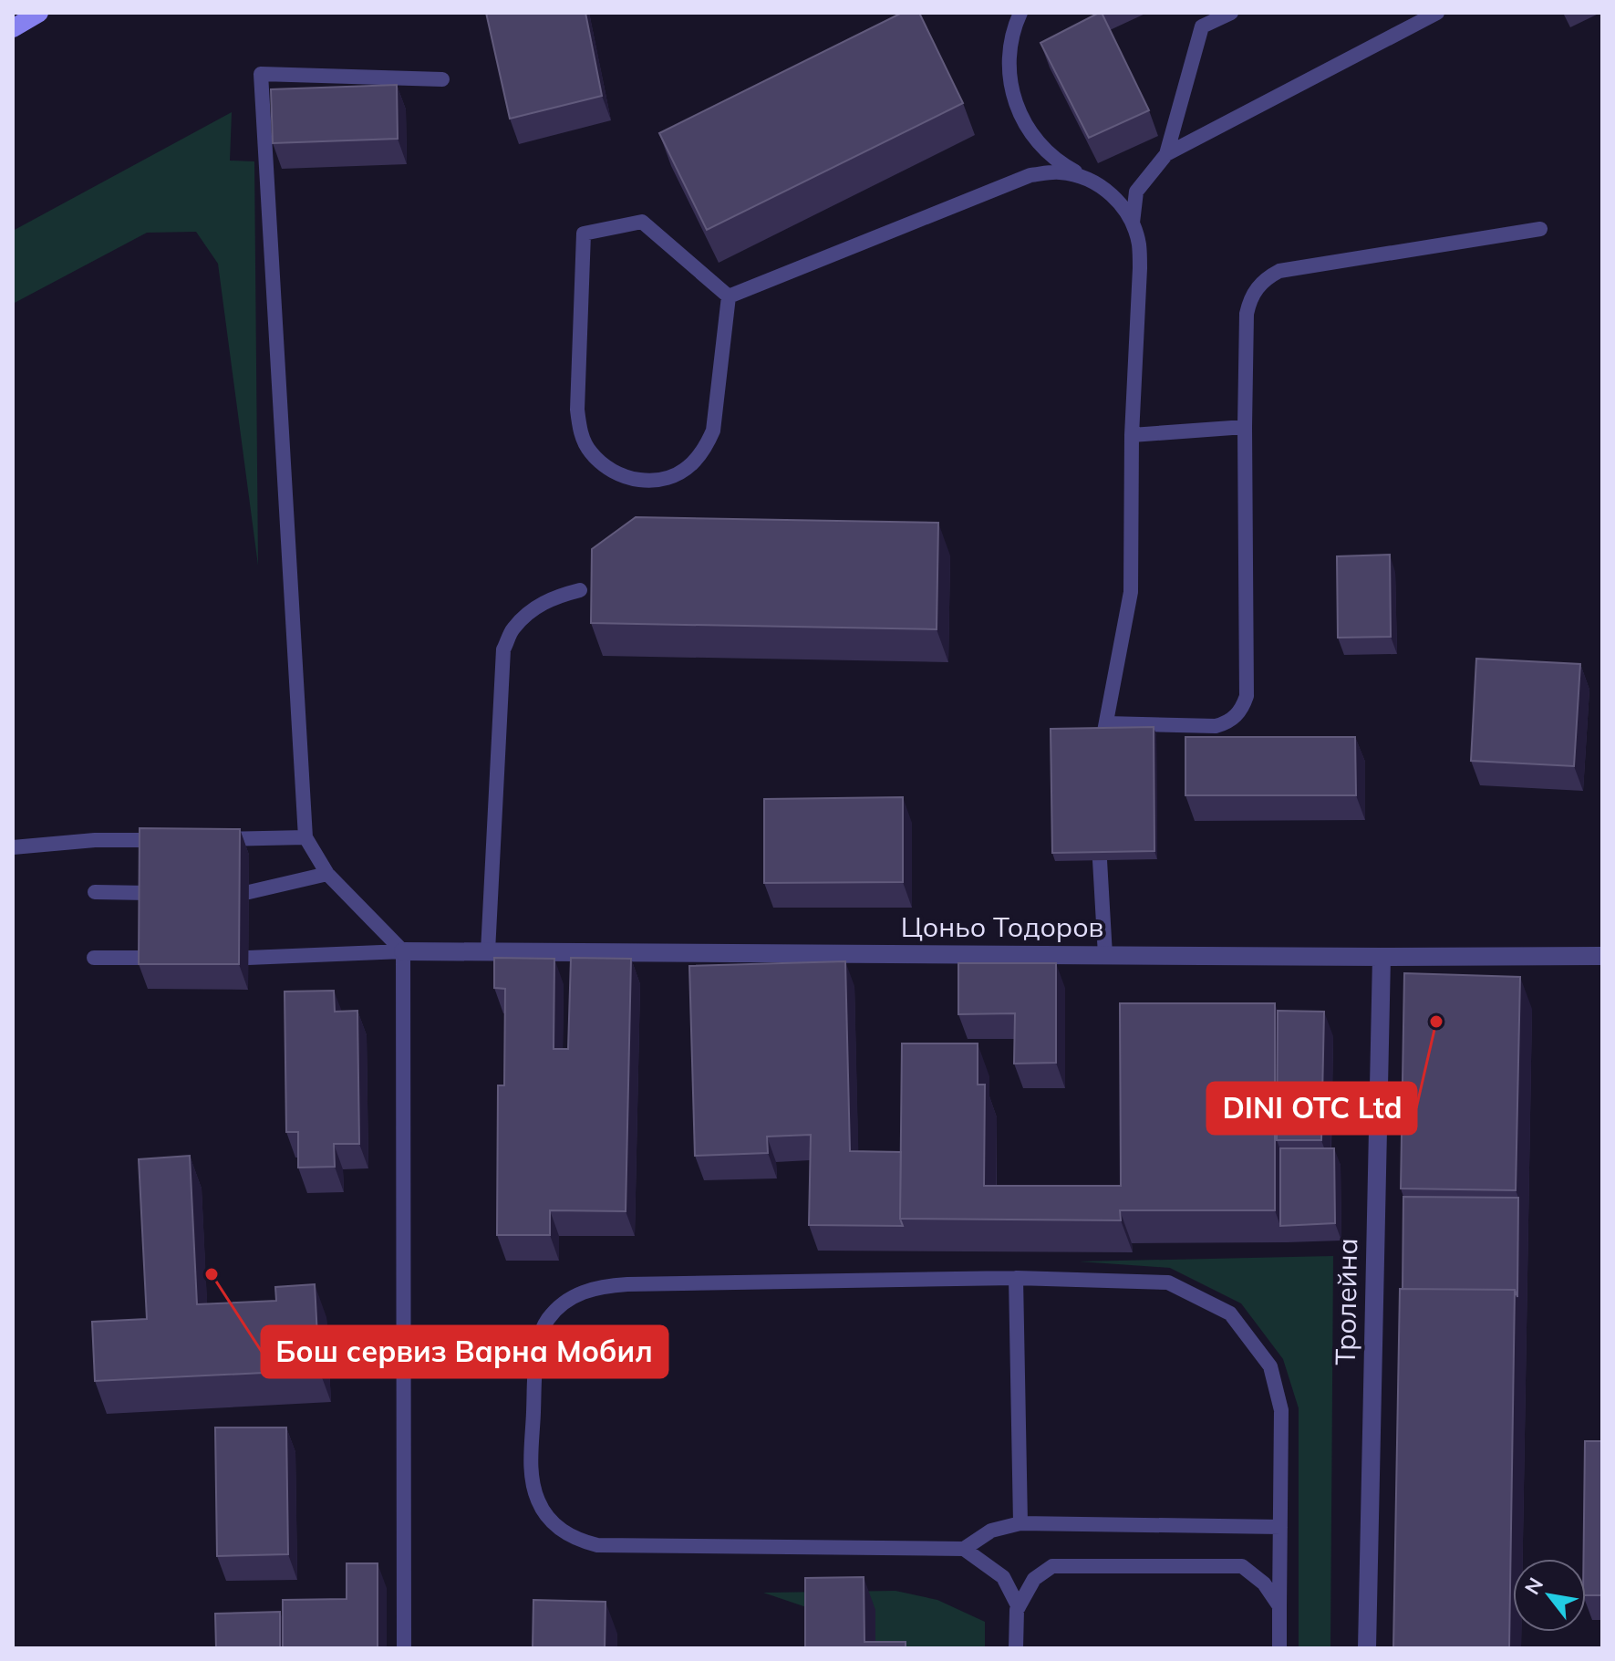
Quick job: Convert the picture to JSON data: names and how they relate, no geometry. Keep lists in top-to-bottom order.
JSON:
{
  "streets": {
    "street": ["Цоньо Тодоров", "Тролейна"]
  },
  "crossings": [
    ["Цоньо Тодоров", "Тролейна"]
  ],
  "places": ["DINI OTC Ltd", "Бош сервиз Варна Мобил"],
  "north": "top left"
}
